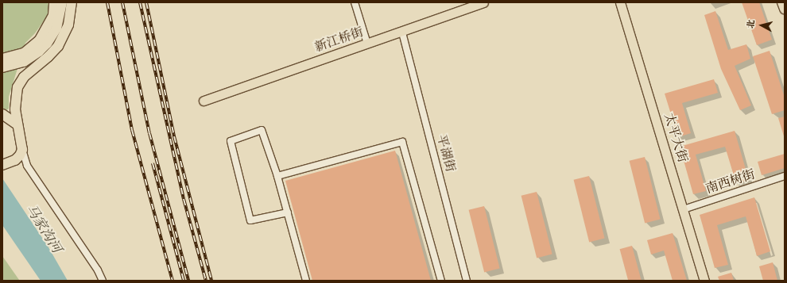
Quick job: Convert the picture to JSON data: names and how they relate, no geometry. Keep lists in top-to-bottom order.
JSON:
{
  "streets": {
    "main road": ["新江桥街", "太平大街"],
    "street": ["平湖街", "南西树街"]
  },
  "crossings": [
    ["新江桥街", "平湖街"],
    ["太平大街", "南西树街"]
  ],
  "water": ["马家沟河"],
  "north": "left"
}
